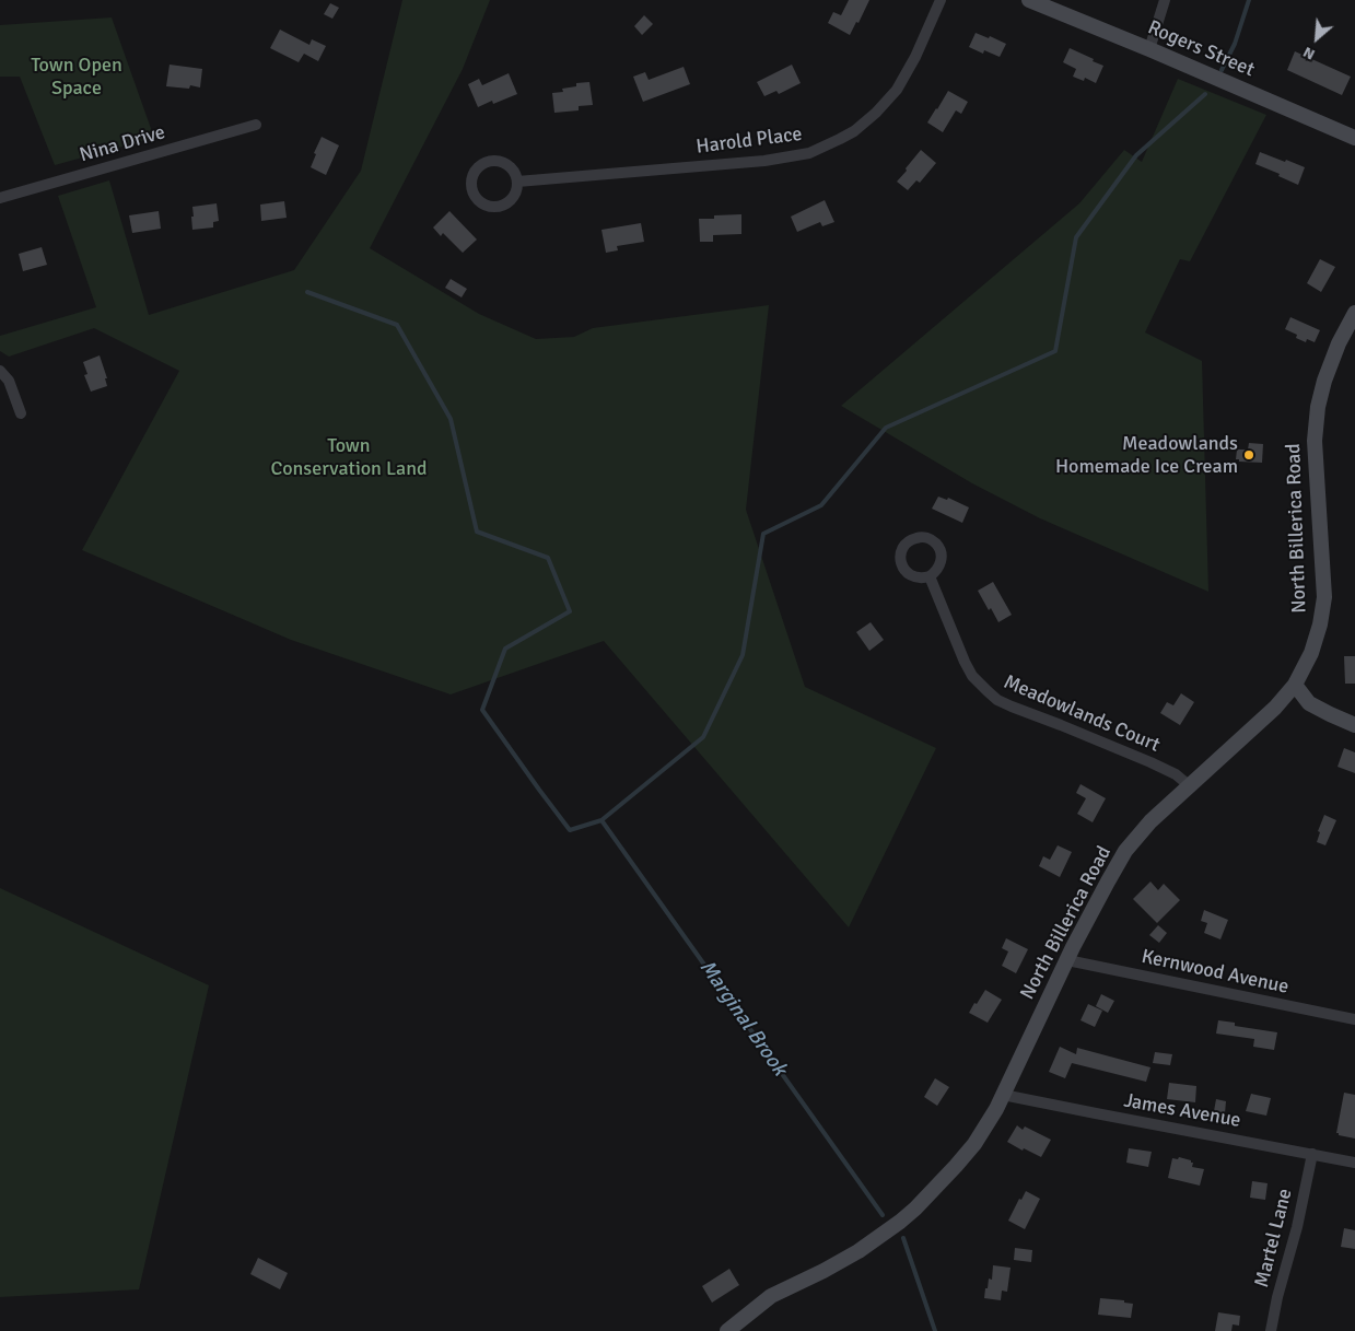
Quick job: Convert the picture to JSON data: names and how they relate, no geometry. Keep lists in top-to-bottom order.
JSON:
{
  "streets": {
    "main road": ["Rogers Street", "North Billerica Road"],
    "street": [
      "Harold Place",
      "Nina Drive",
      "Meadowlands Court",
      "Kernwood Avenue",
      "James Avenue",
      "Martel Lane"
    ]
  },
  "crossings": [
    ["North Billerica Road", "Meadowlands Court"],
    ["North Billerica Road", "Kernwood Avenue"],
    ["North Billerica Road", "James Avenue"],
    ["James Avenue", "Martel Lane"]
  ],
  "water": ["Marginal Brook"],
  "parks": ["Town Open Space", "Town Conservation Land"],
  "places": ["Meadowlands Homemade Ice Cream"],
  "north": "bottom left"
}
